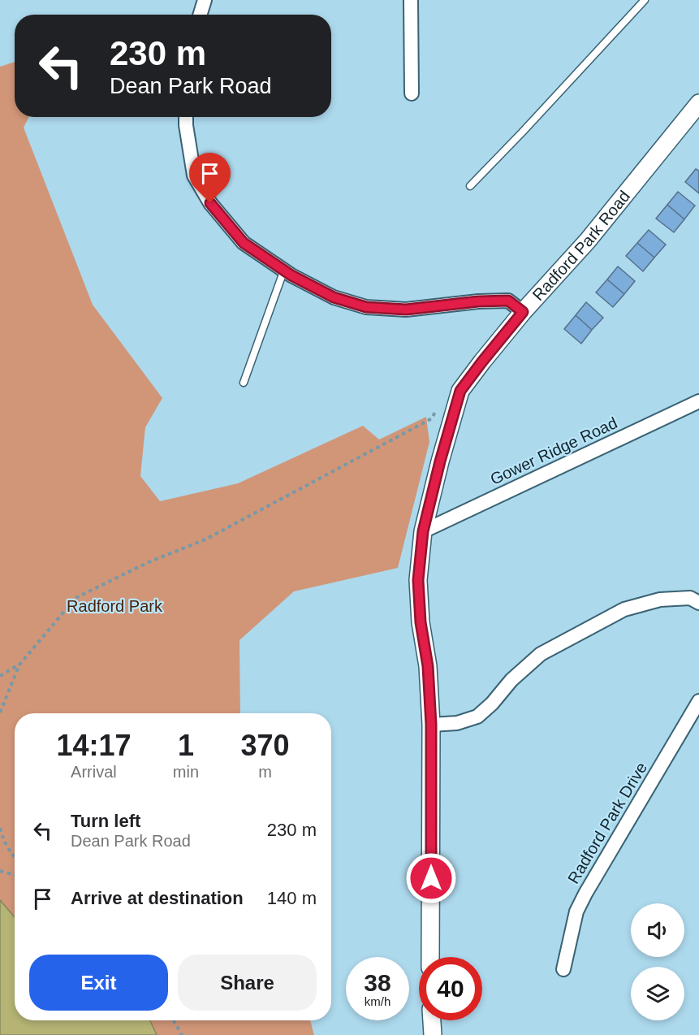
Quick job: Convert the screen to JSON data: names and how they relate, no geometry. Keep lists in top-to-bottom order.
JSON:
{
  "streets": {
    "street": ["Radford Park Road", "Gower Ridge Road", "Radford Park Drive"]
  },
  "crossings": [
    ["Radford Park Road", "Gower Ridge Road"]
  ],
  "parks": ["Radford Park"],
  "page": {
    "turn": ["230 m", "Dean Park Road"],
    "eta": [
      "14:17",
      "Arrival",
      "1",
      "min",
      "370",
      "m"
    ],
    "list": [
      {
        "name": "Turn left",
        "note": "Dean Park Road",
        "value": "230 m"
      },
      {
        "name": "Arrive at destination",
        "value": "140 m"
      }
    ],
    "buttons": ["Exit", "Share"],
    "speed": "38 km/h",
    "limit": "40"
  }
}
